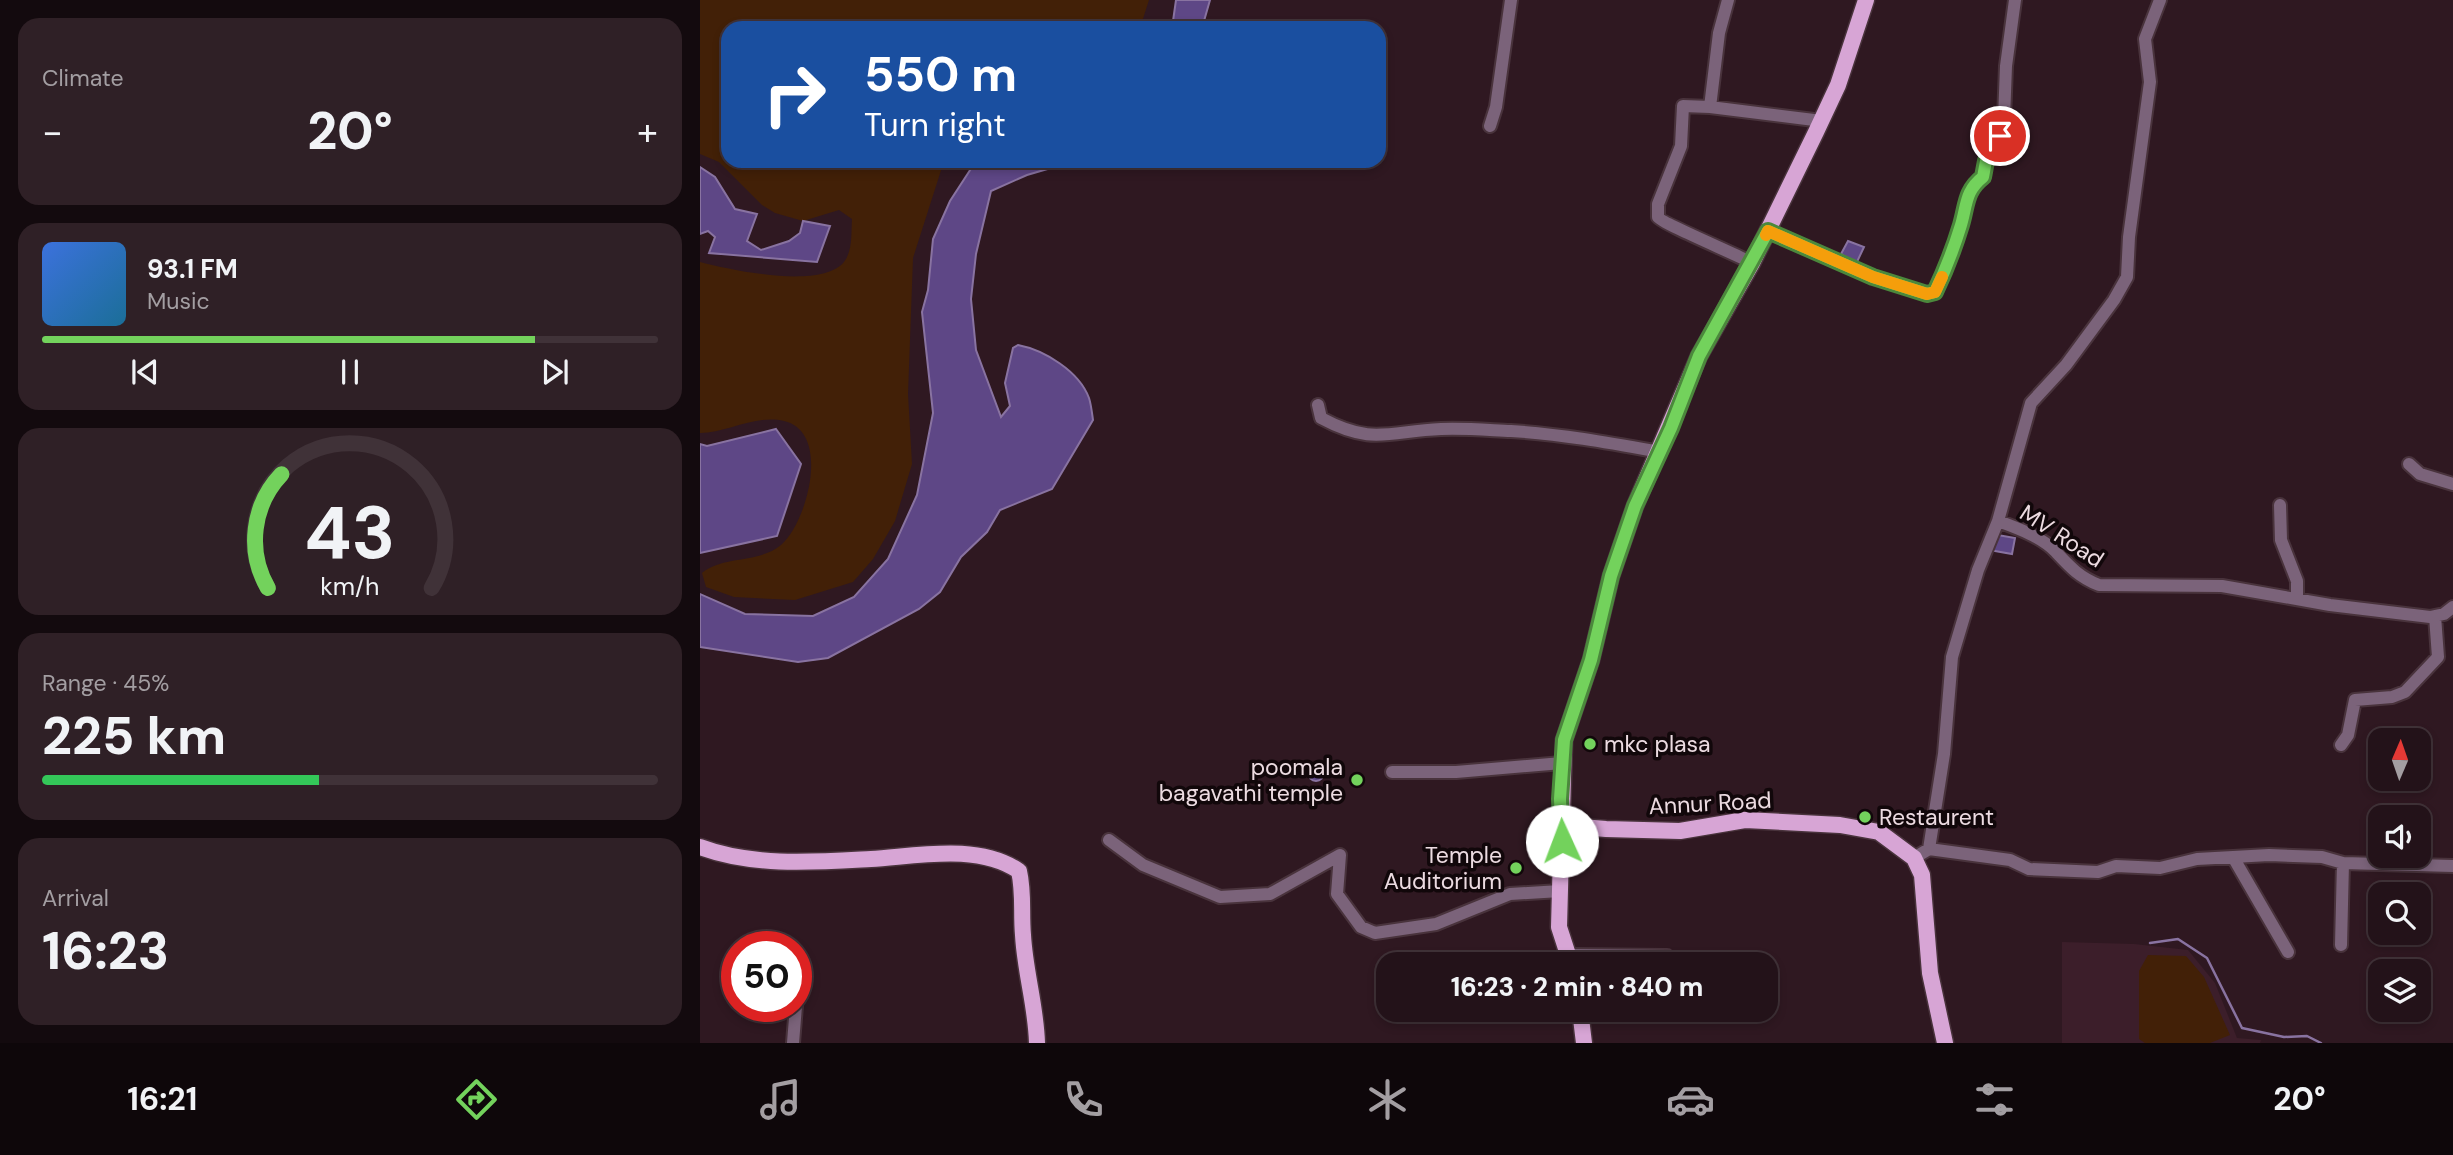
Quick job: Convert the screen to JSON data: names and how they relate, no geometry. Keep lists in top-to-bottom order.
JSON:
{
  "streets": {
    "main road": ["Annur Road"],
    "street": ["MV Road"]
  },
  "places": [
    "mkc plasa",
    "poomala bagavathi temple",
    "Restaurent",
    "Temple Auditorium"
  ],
  "north": "top",
  "page": {
    "tile": [
      "Climate",
      ["Range · 45%", "225 km"],
      ["Arrival", "16:23"]
    ],
    "turn": ["550 m", "Turn right"],
    "heat": ["−", "20°", "+"],
    "song": ["93.1 FM", "Music"],
    "limit": "50",
    "trip": "16:23 · 2 min · 840 m",
    "tabs": ["16:21", "20°"],
    "gauge": ["43", "km/h"]
  }
}
